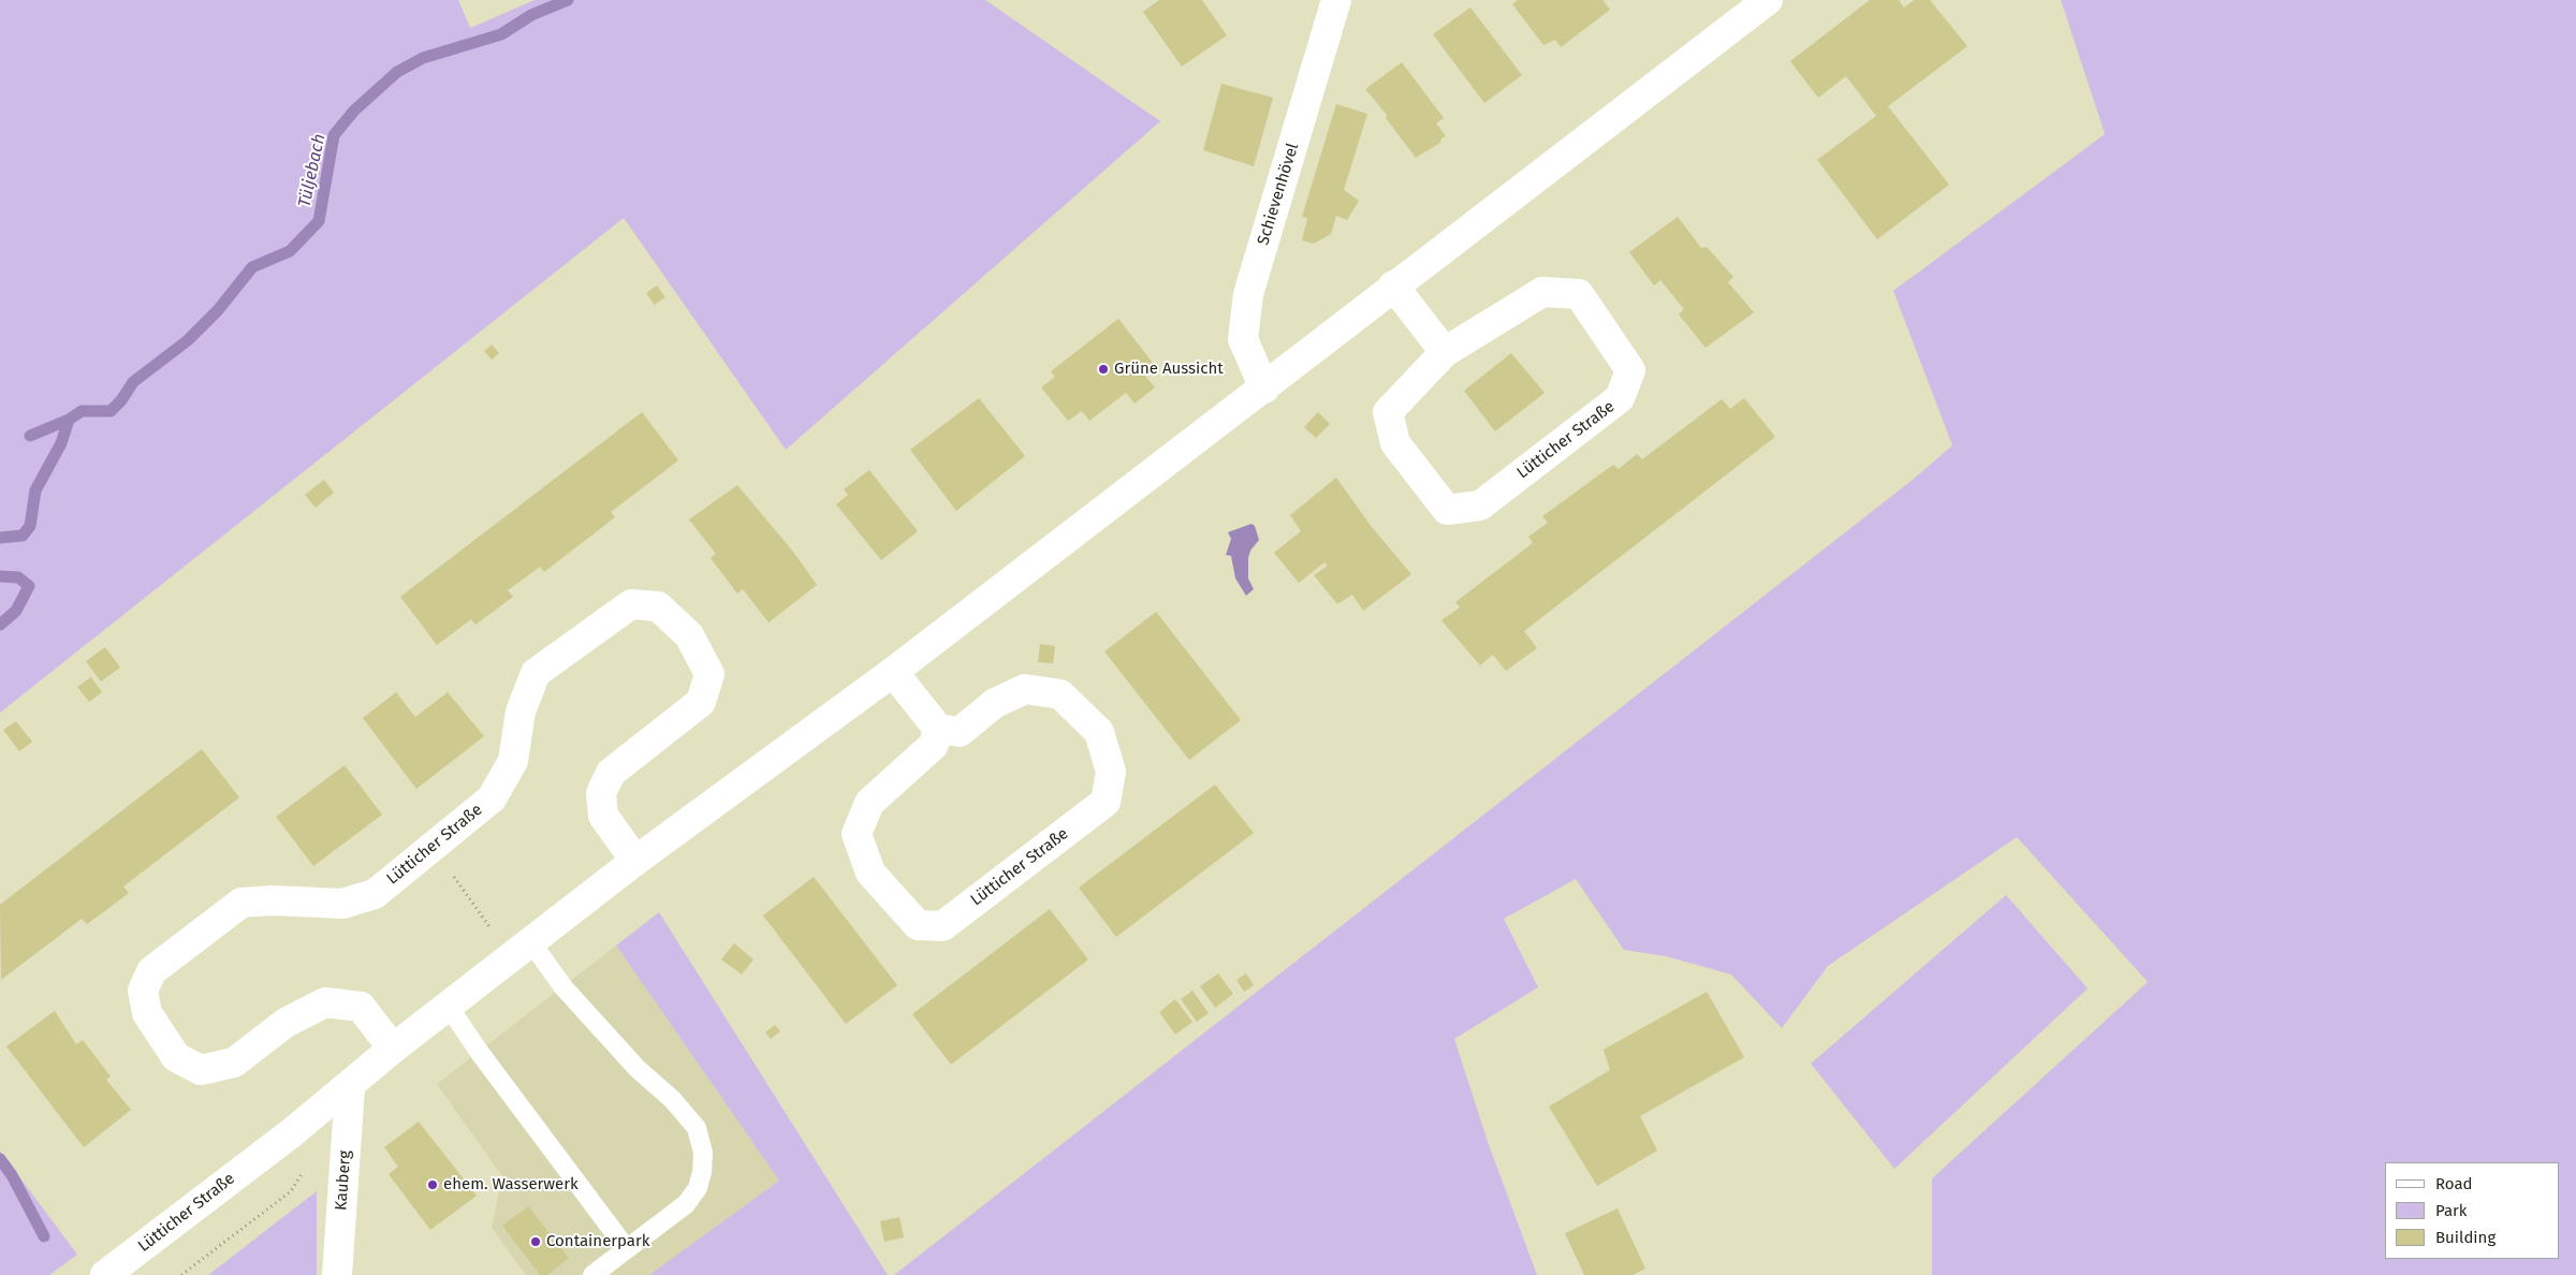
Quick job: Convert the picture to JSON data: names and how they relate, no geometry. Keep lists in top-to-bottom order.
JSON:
{
  "streets": {
    "street": ["Schievenhövel", "Lütticher Straße", "Kauberg"]
  },
  "crossings": [
    ["Schievenhövel", "Lütticher Straße"],
    ["Lütticher Straße", "Kauberg"]
  ],
  "water": ["Tüljebach"],
  "places": ["Grüne Aussicht", "ehem. Wasserwerk", "Containerpark"],
  "legend": ["Road", "Park", "Building"]
}
